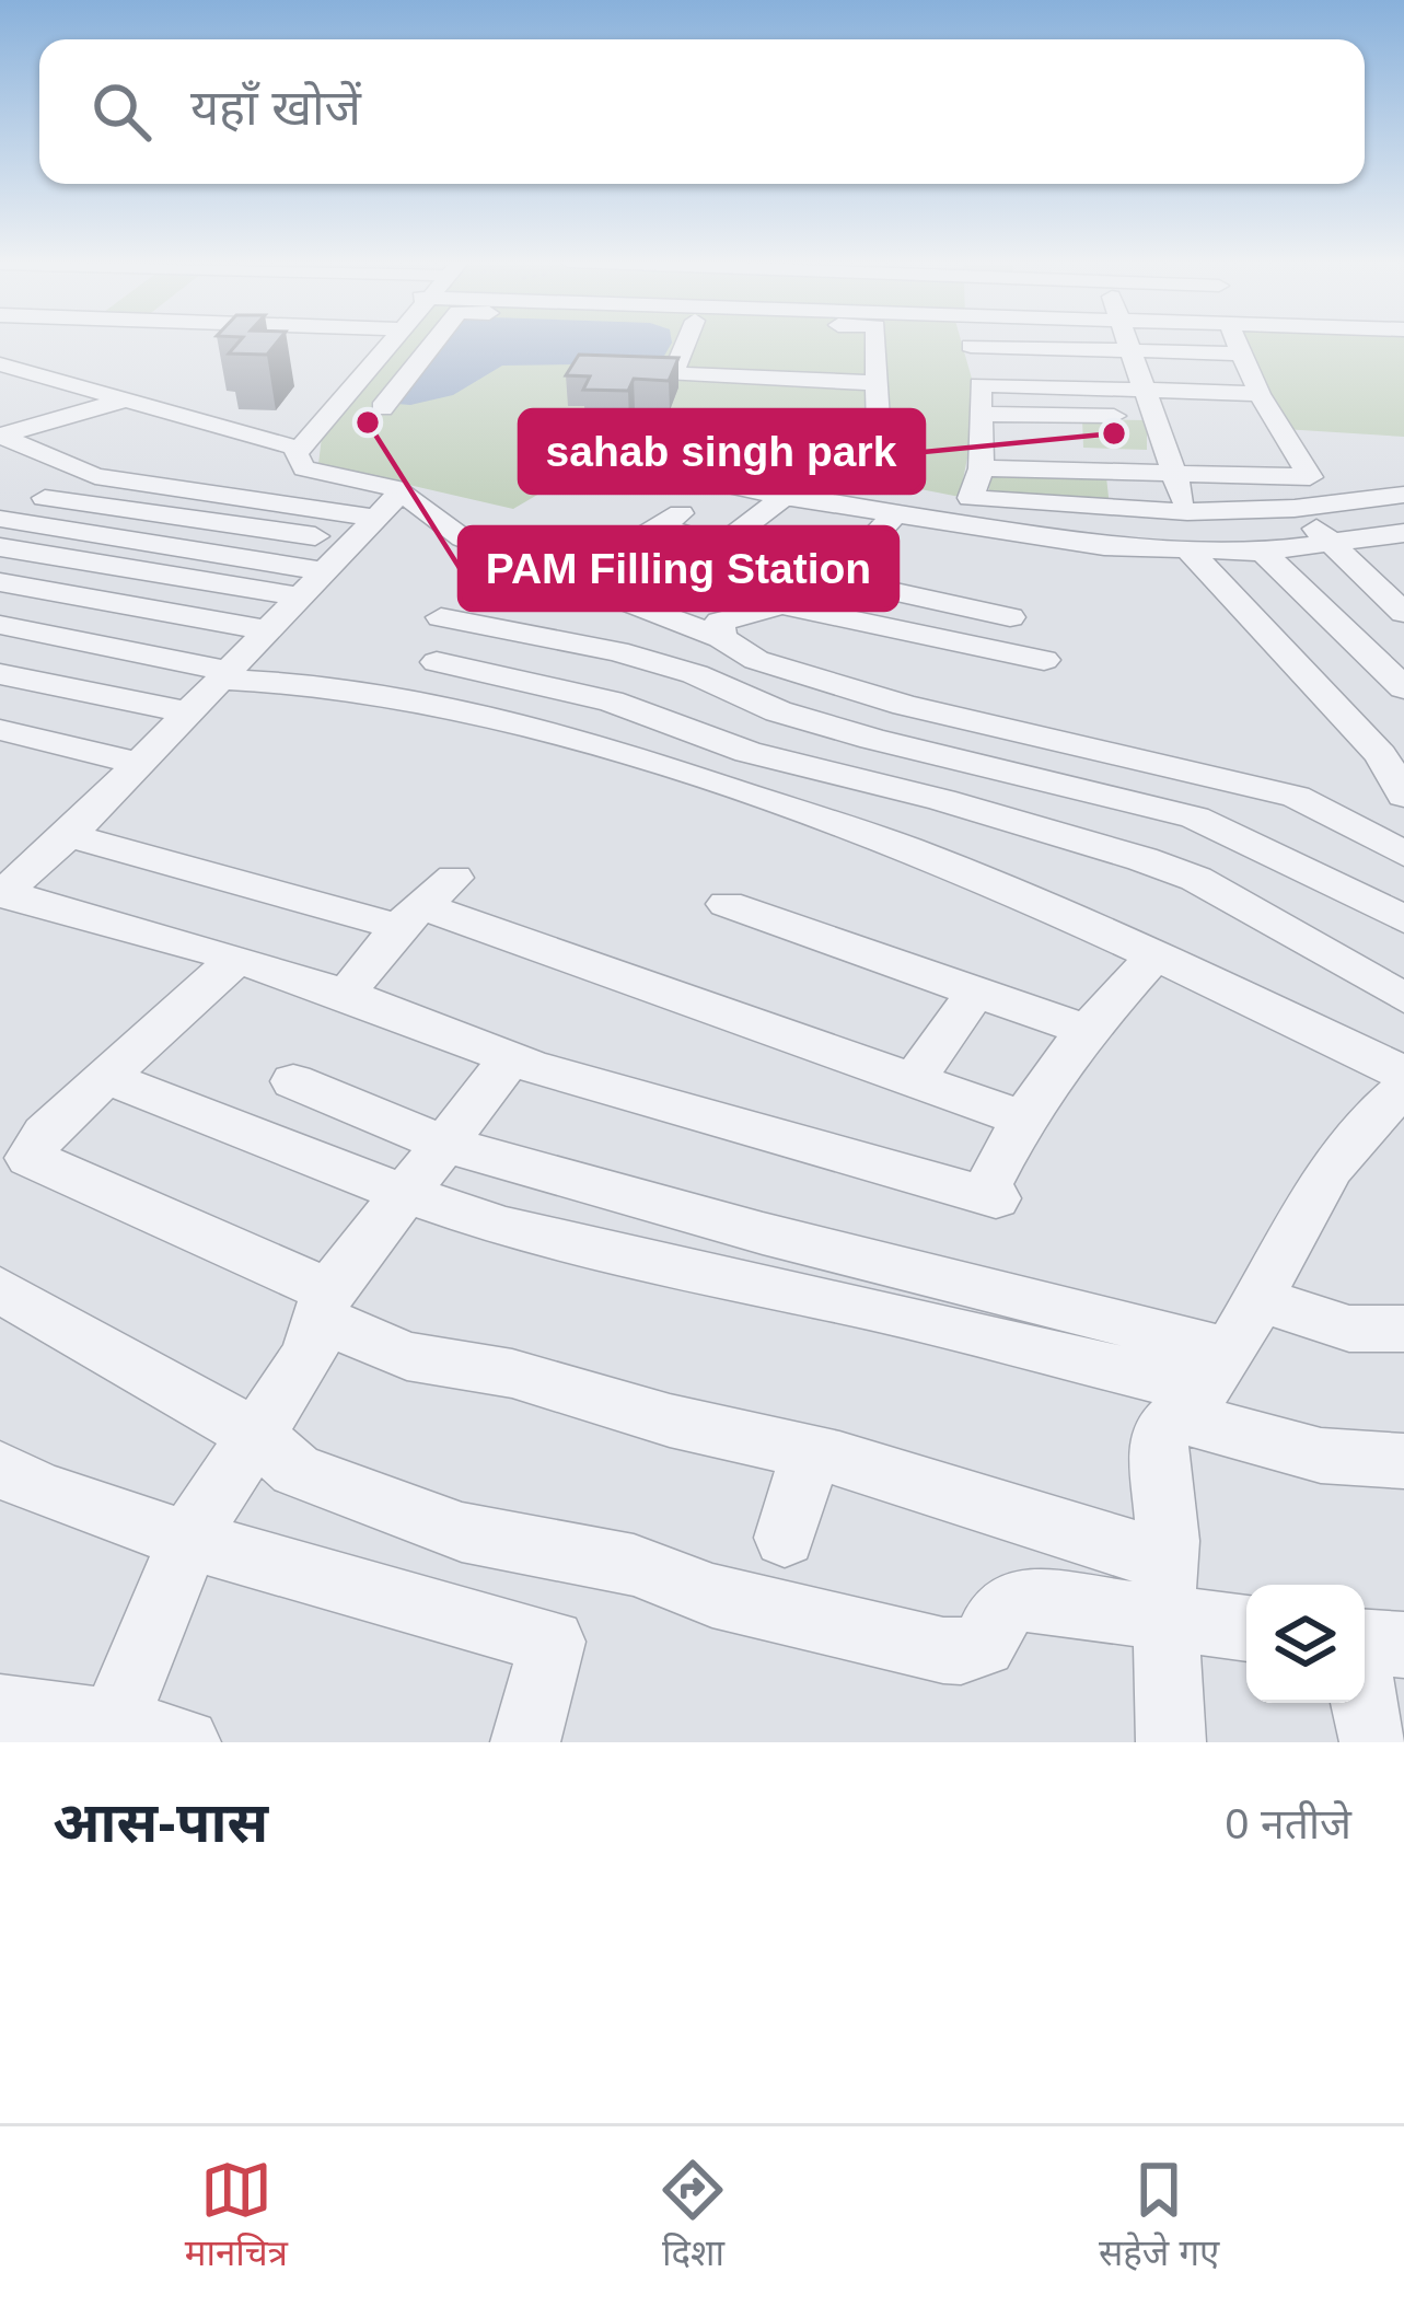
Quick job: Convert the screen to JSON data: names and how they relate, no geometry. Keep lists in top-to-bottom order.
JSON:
{
  "places": ["PAM Filling Station", "sahab singh park"],
  "page": {
    "search": "यहाँ खोजें",
    "heading": ["आस-पास", "0 नतीजे"],
    "nav": ["मानचित्र", "दिशा", "सहेजे गए"]
  }
}
